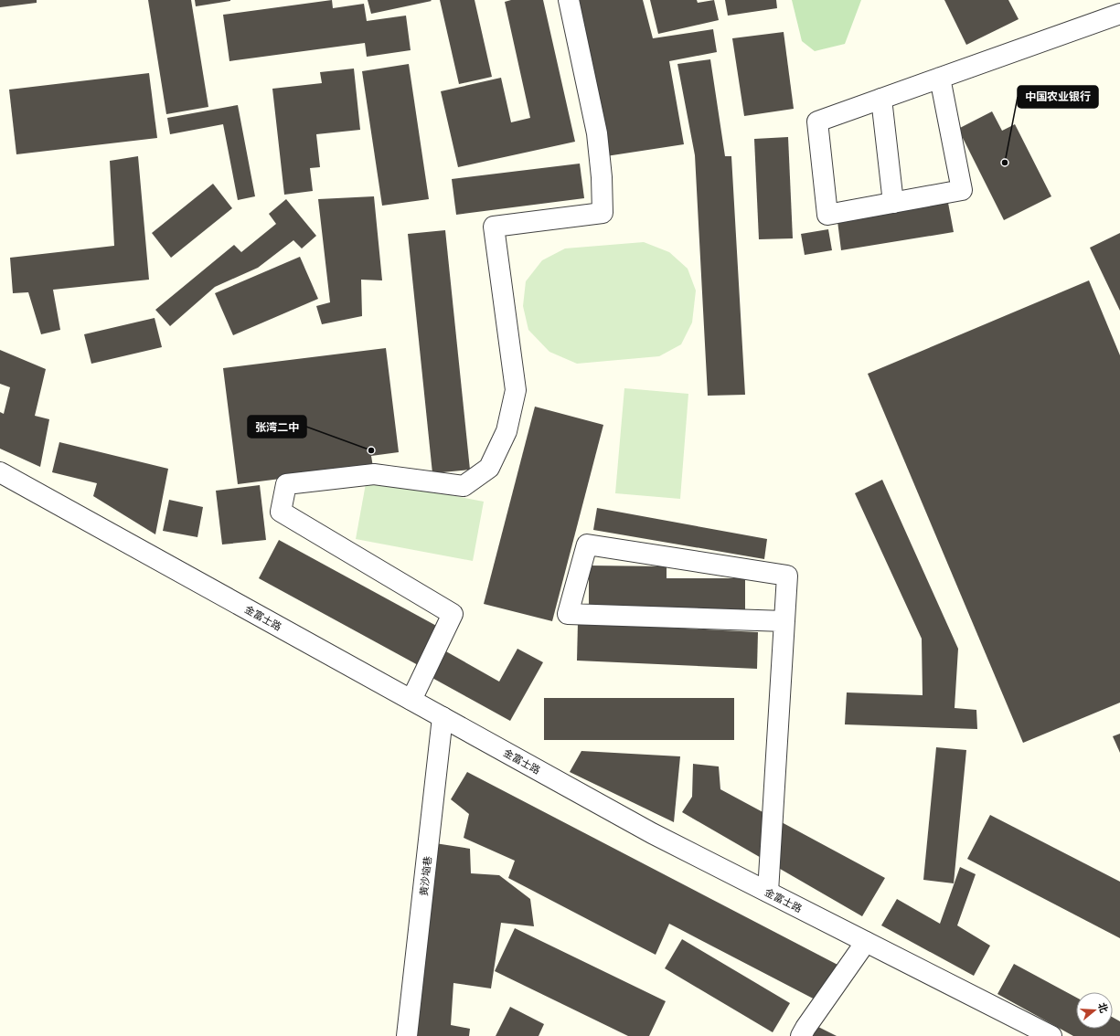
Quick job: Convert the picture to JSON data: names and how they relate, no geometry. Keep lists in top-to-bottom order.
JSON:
{
  "streets": {
    "street": ["金富士路", "黄沙垴巷"]
  },
  "crossings": [
    ["金富士路", "黄沙垴巷"]
  ],
  "places": ["中国农业银行", "张湾二中"],
  "north": "right"
}
